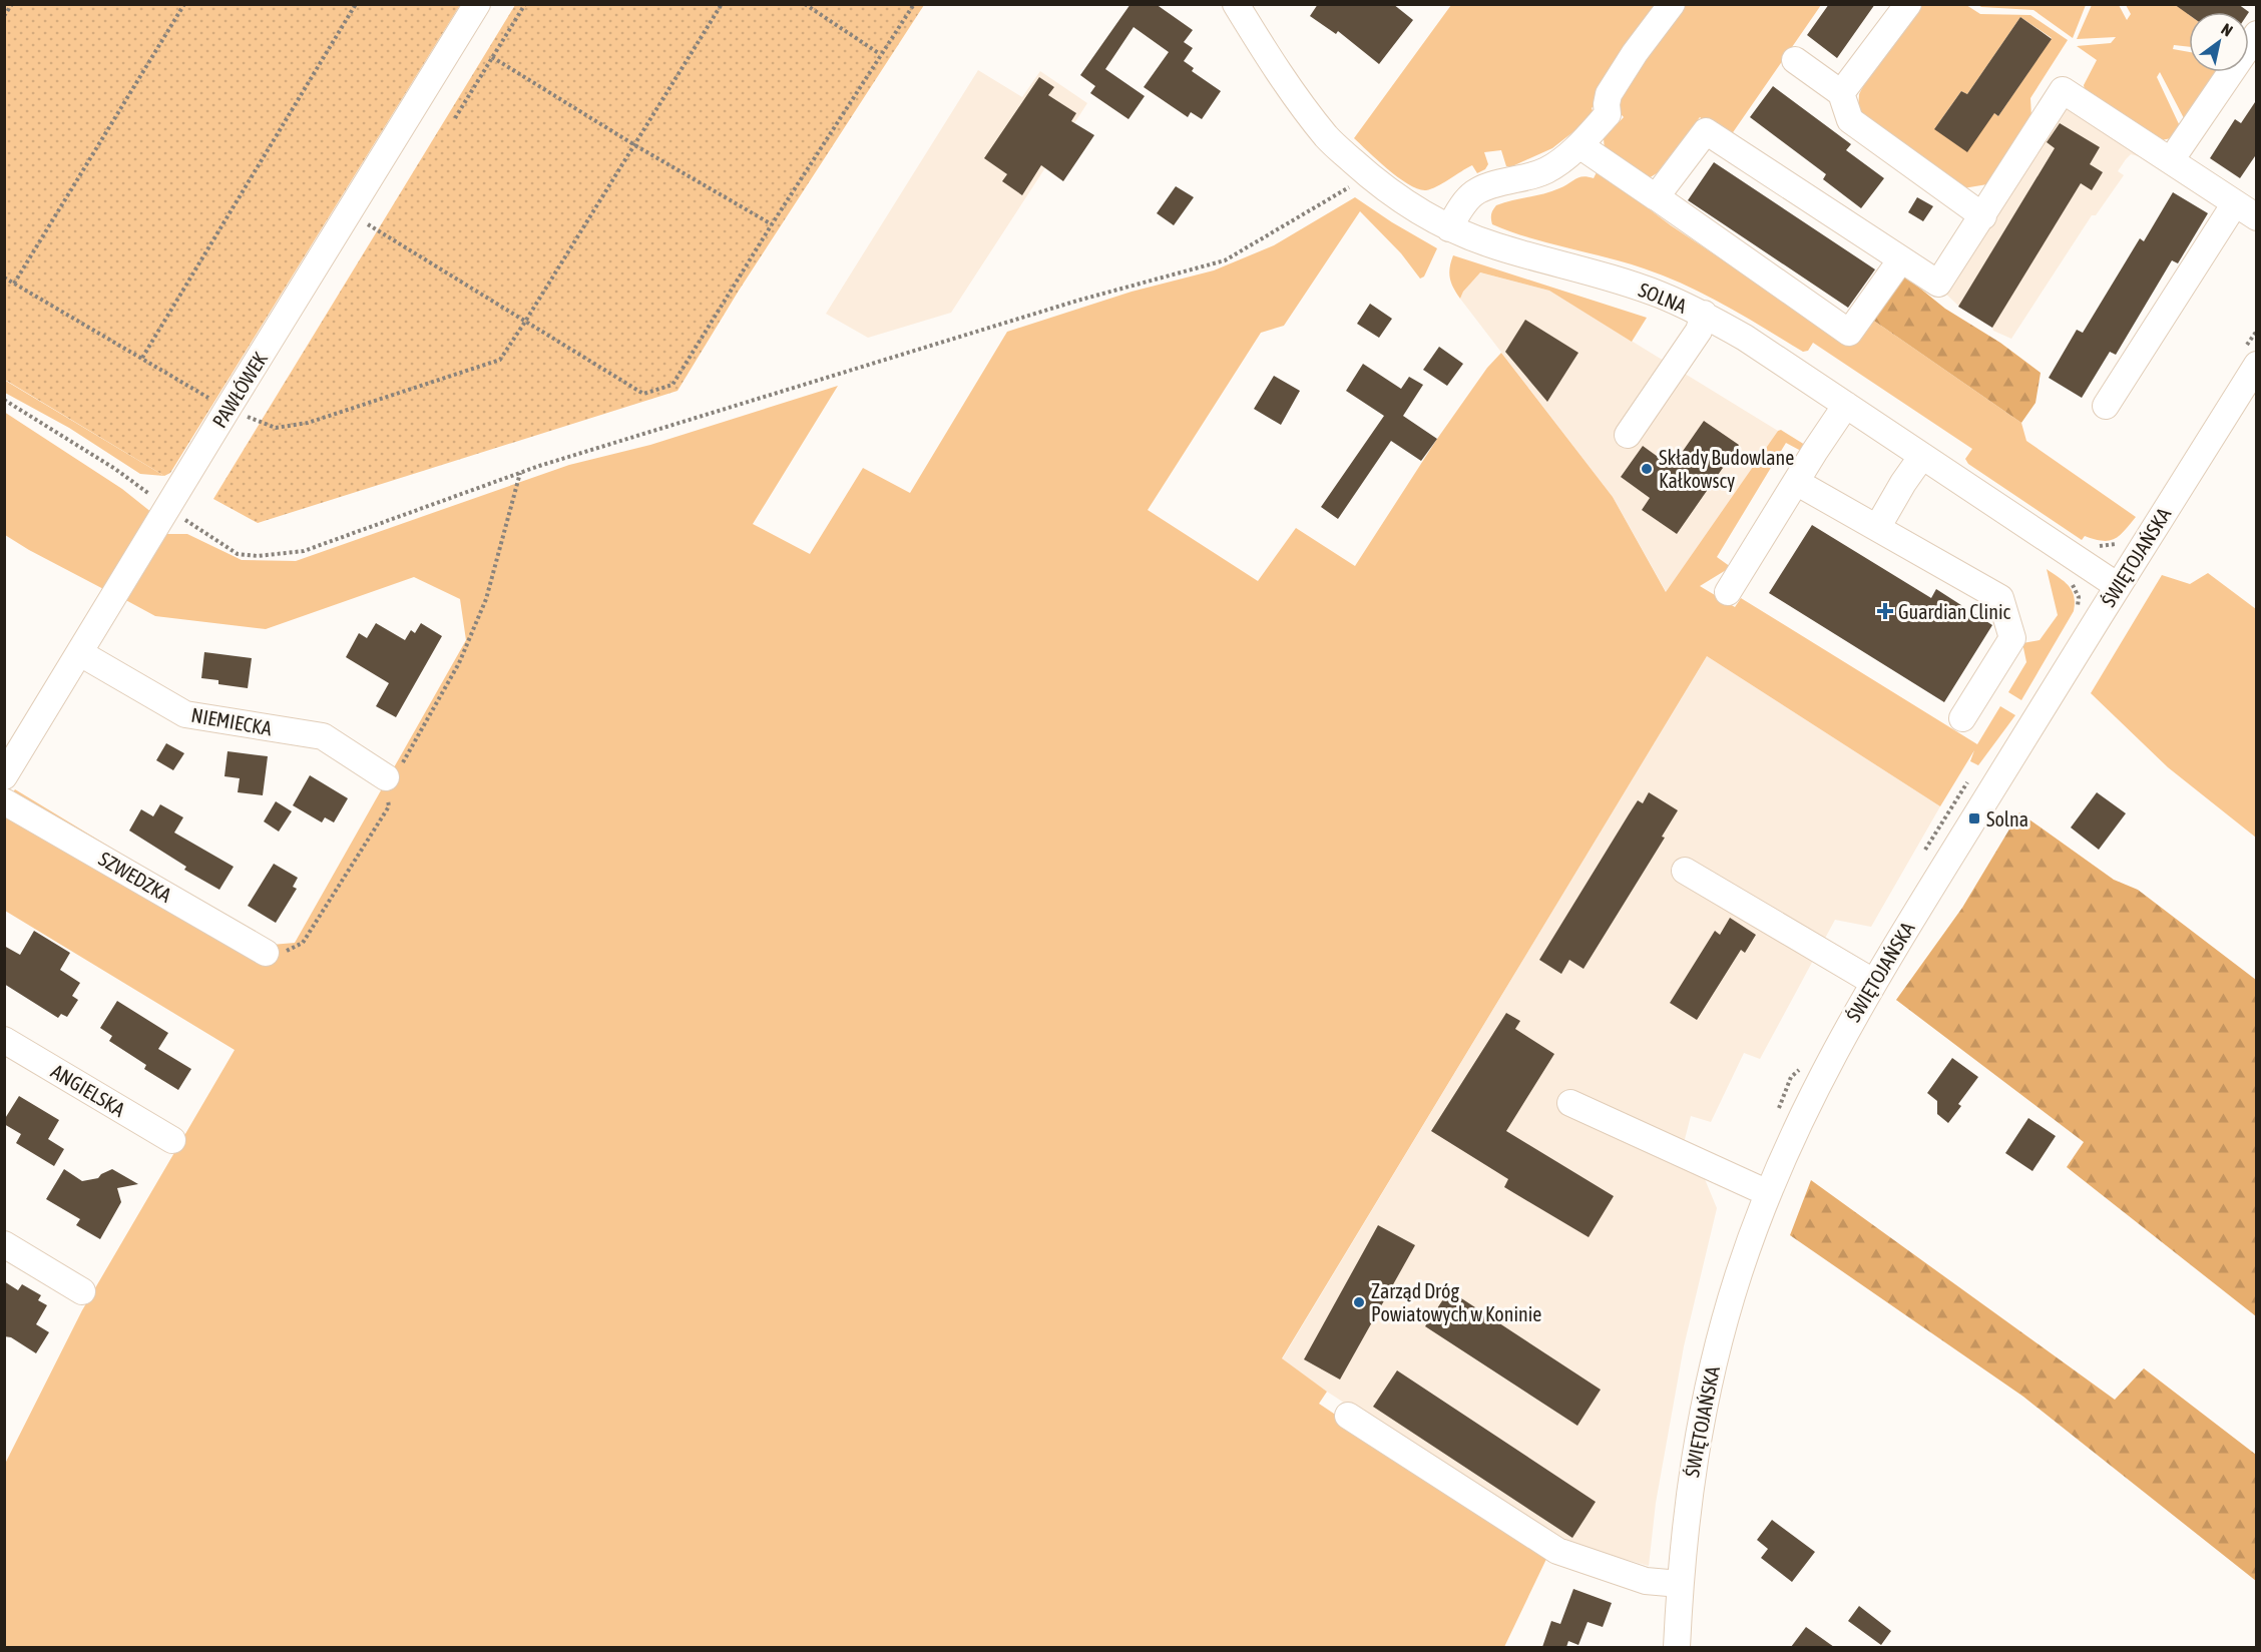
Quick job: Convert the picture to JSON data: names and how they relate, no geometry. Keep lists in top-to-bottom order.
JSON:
{
  "streets": {
    "street": [
      "SOLNA",
      "PAWŁÓWEK",
      "ŚWIĘTOJAŃSKA",
      "NIEMIECKA",
      "SZWEDZKA",
      "ANGIELSKA"
    ]
  },
  "crossings": [
    ["SOLNA", "ŚWIĘTOJAŃSKA"],
    ["PAWŁÓWEK", "NIEMIECKA"]
  ],
  "places": {
    "other": ["Składy Budowlane Kałkowscy", "Zarząd Dróg Powiatowych w Koninie"],
    "health": ["Guardian Clinic"],
    "transit": ["Solna"]
  },
  "north": "top right"
}
